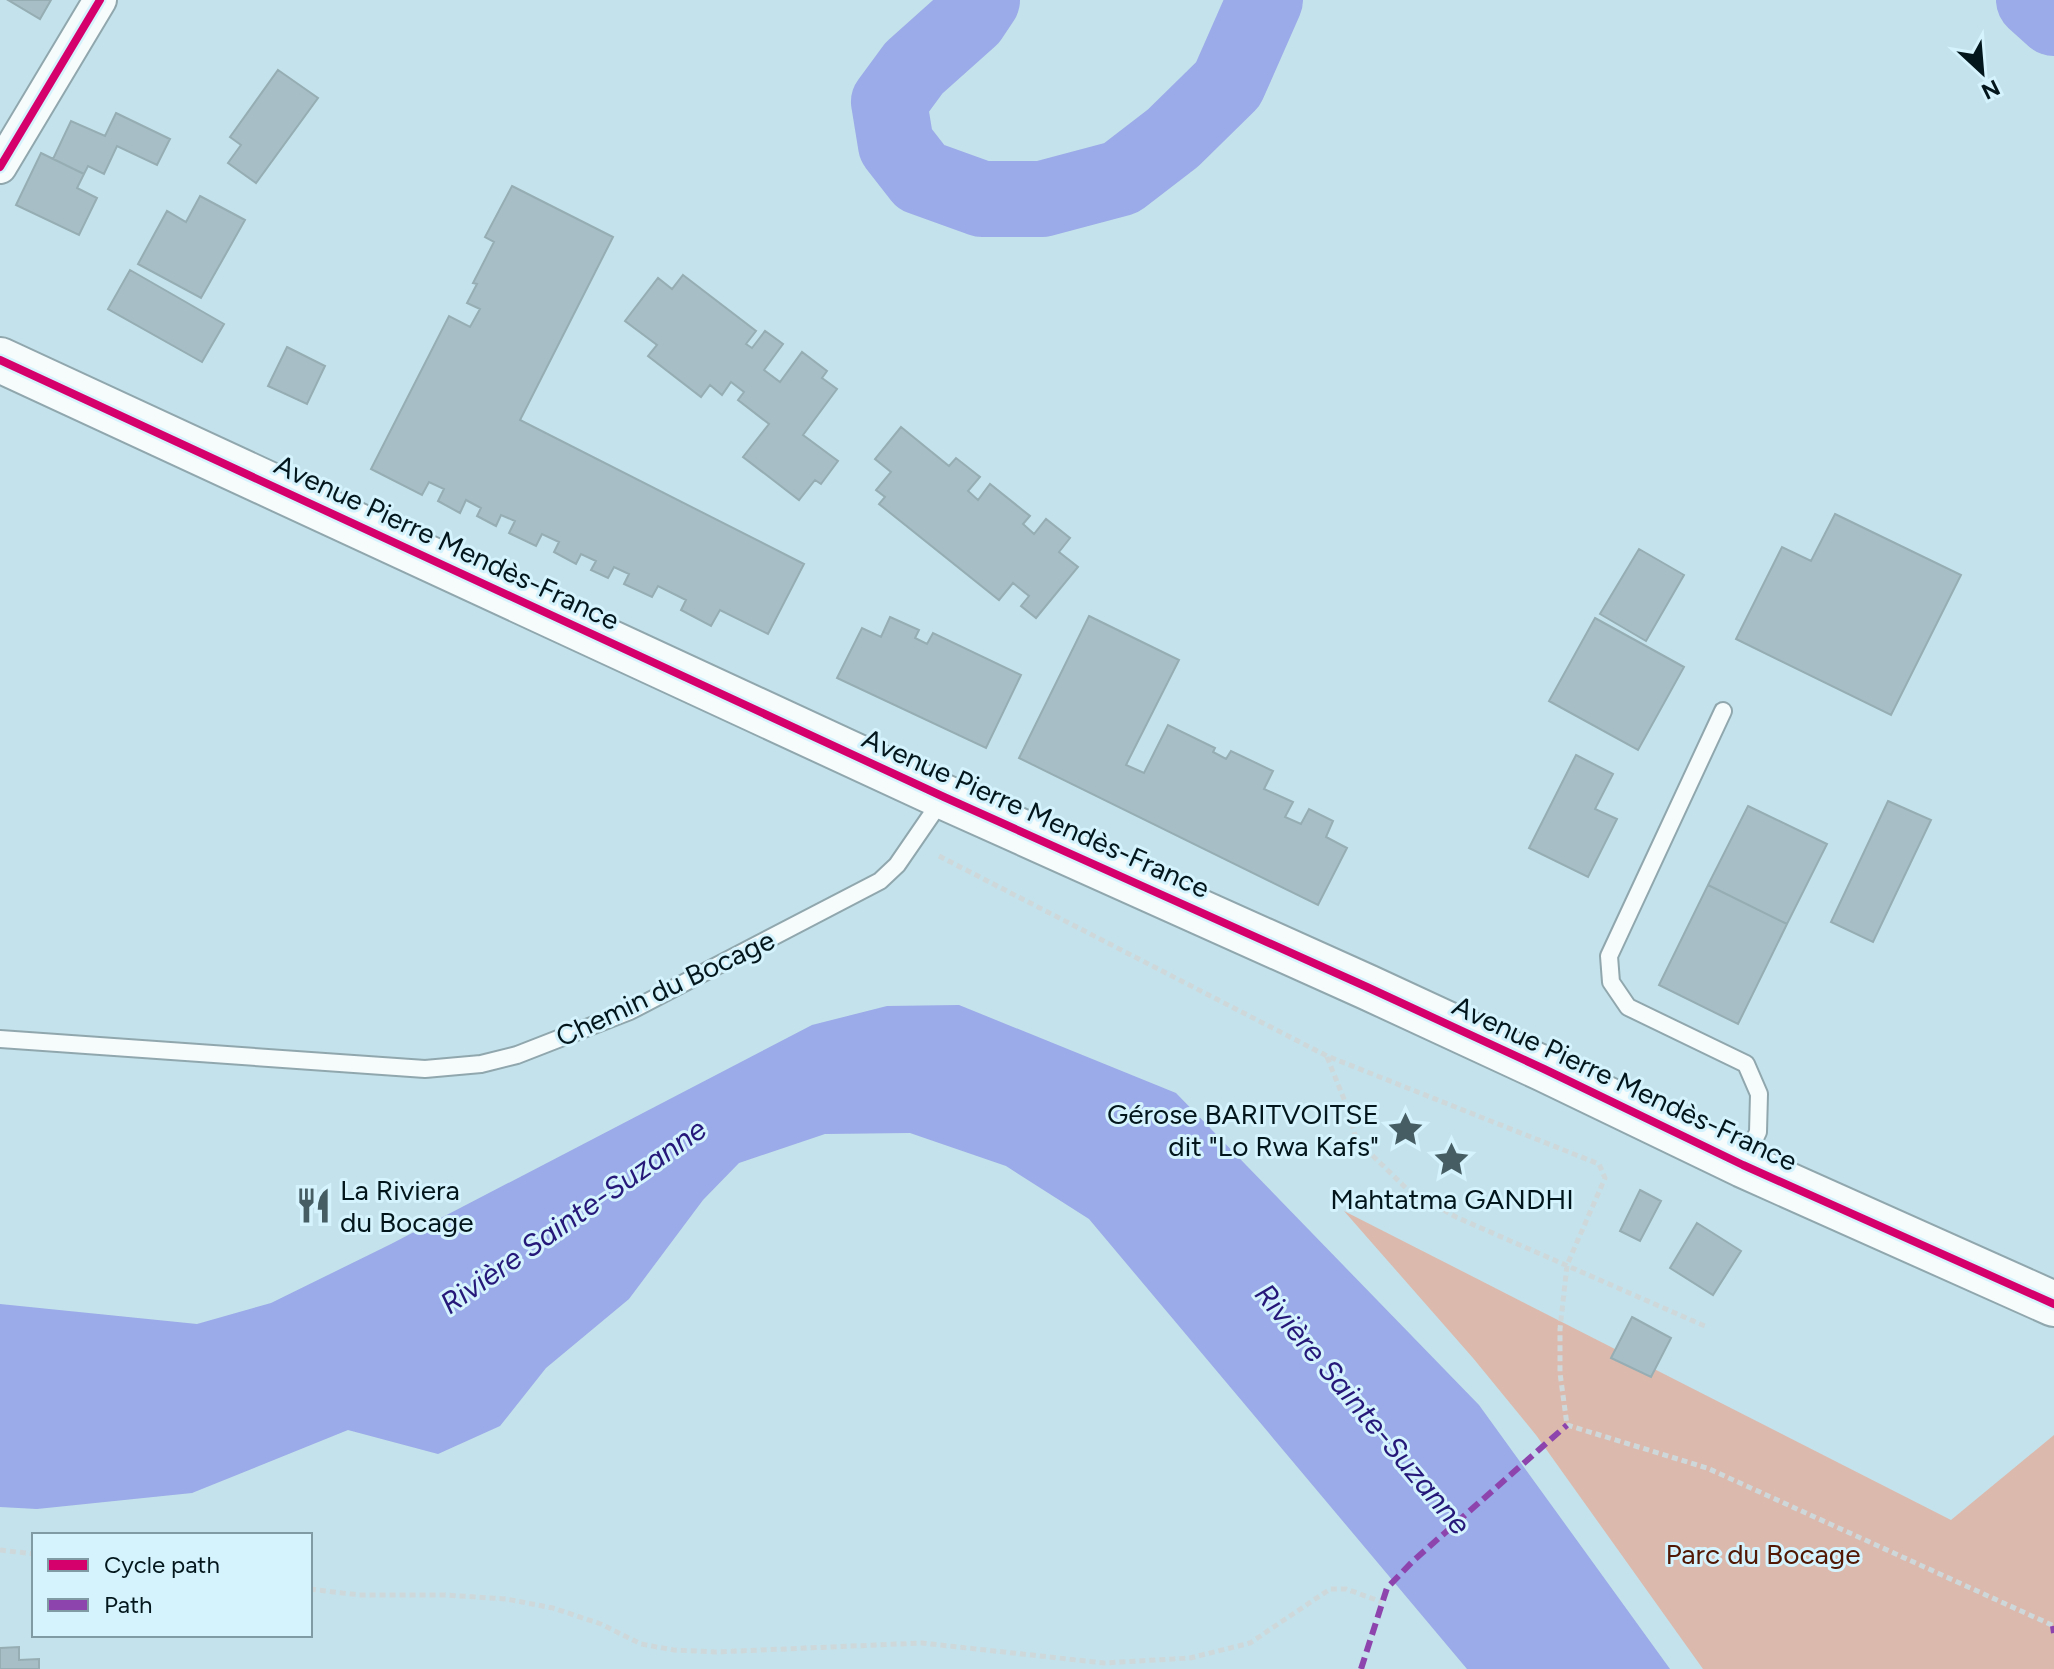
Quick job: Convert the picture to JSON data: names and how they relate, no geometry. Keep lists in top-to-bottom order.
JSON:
{
  "streets": {
    "main road": ["Avenue Pierre Mendès-France"],
    "lane": ["Chemin du Bocage"]
  },
  "crossings": [
    ["Avenue Pierre Mendès-France", "Chemin du Bocage"]
  ],
  "water": ["Rivière Sainte-Suzanne"],
  "parks": ["Parc du Bocage"],
  "places": {
    "place": ["Gérose BARITVOITSE dit \"Lo Rwa Kafs\"", "Mahtatma GANDHI"],
    "restaurant": ["La Riviera du Bocage"]
  },
  "legend": ["Cycle path", "Path"],
  "north": "bottom right"
}
